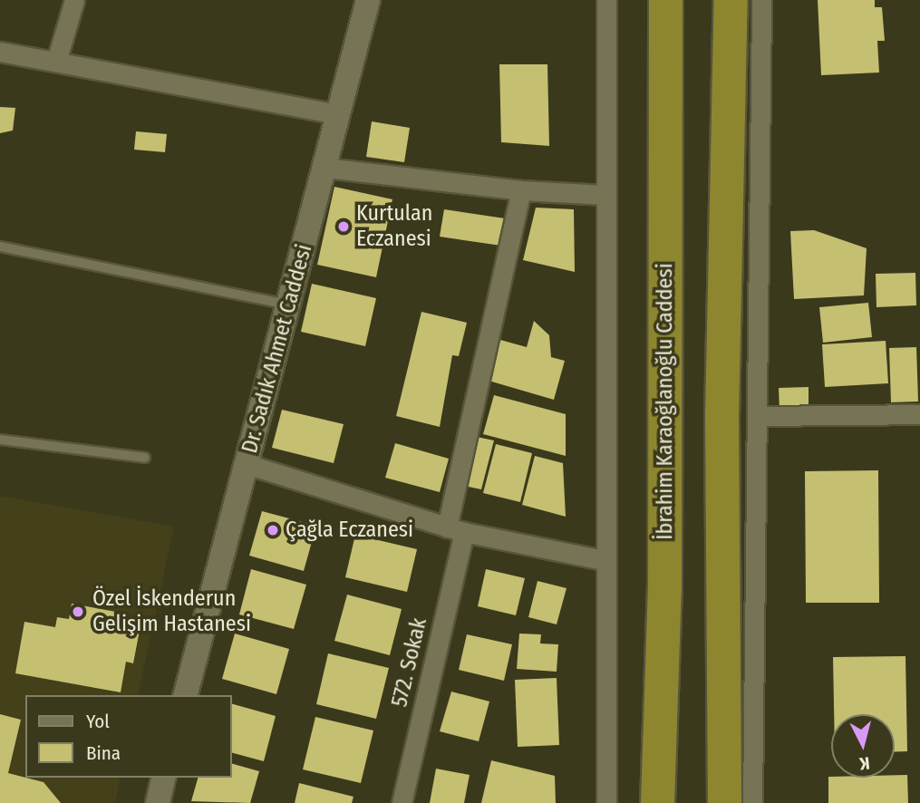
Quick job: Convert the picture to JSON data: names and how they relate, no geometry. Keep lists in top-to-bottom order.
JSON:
{
  "streets": {
    "highway": ["İbrahim Karaoğlanoğlu Caddesi"],
    "street": ["Dr. Sadık Ahmet Caddesi", "572. Sokak"]
  },
  "places": ["Kurtulan Eczanesi", "Çağla Eczanesi", "Özel İskenderun Gelişim Hastanesi"],
  "legend": ["Yol", "Bina"],
  "north": "bottom"
}
